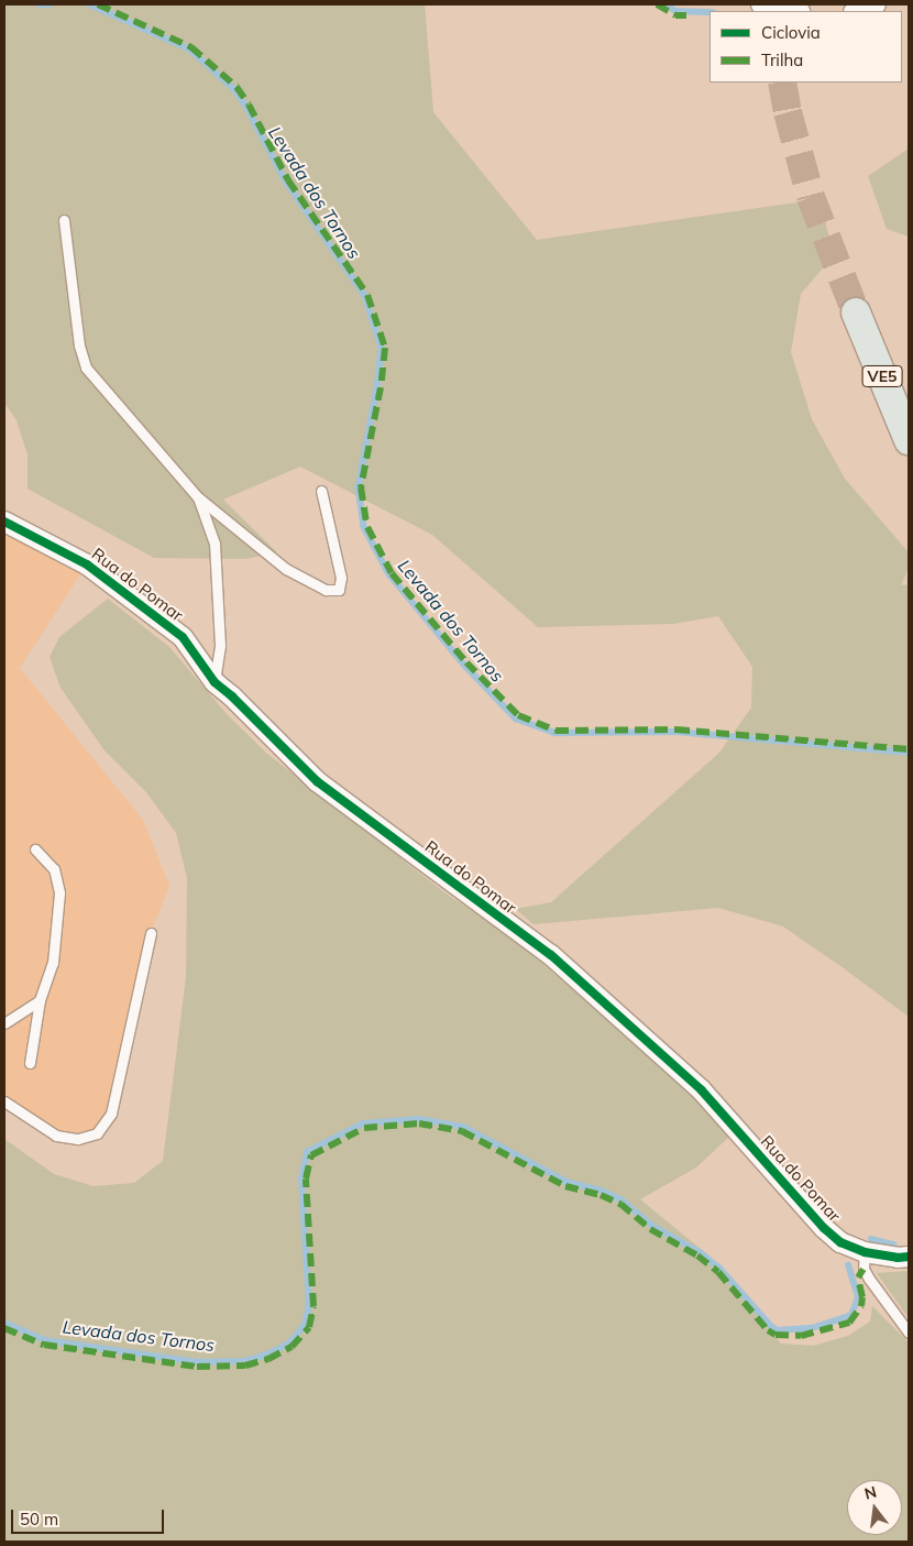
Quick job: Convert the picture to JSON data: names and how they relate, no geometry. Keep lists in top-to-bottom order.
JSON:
{
  "streets": {
    "main road": ["VE5"],
    "street": ["Rua do Pomar"]
  },
  "water": ["Levada dos Tornos"],
  "legend": ["Ciclovia", "Trilha"],
  "scale_bar": "50 m",
  "north": "top"
}
